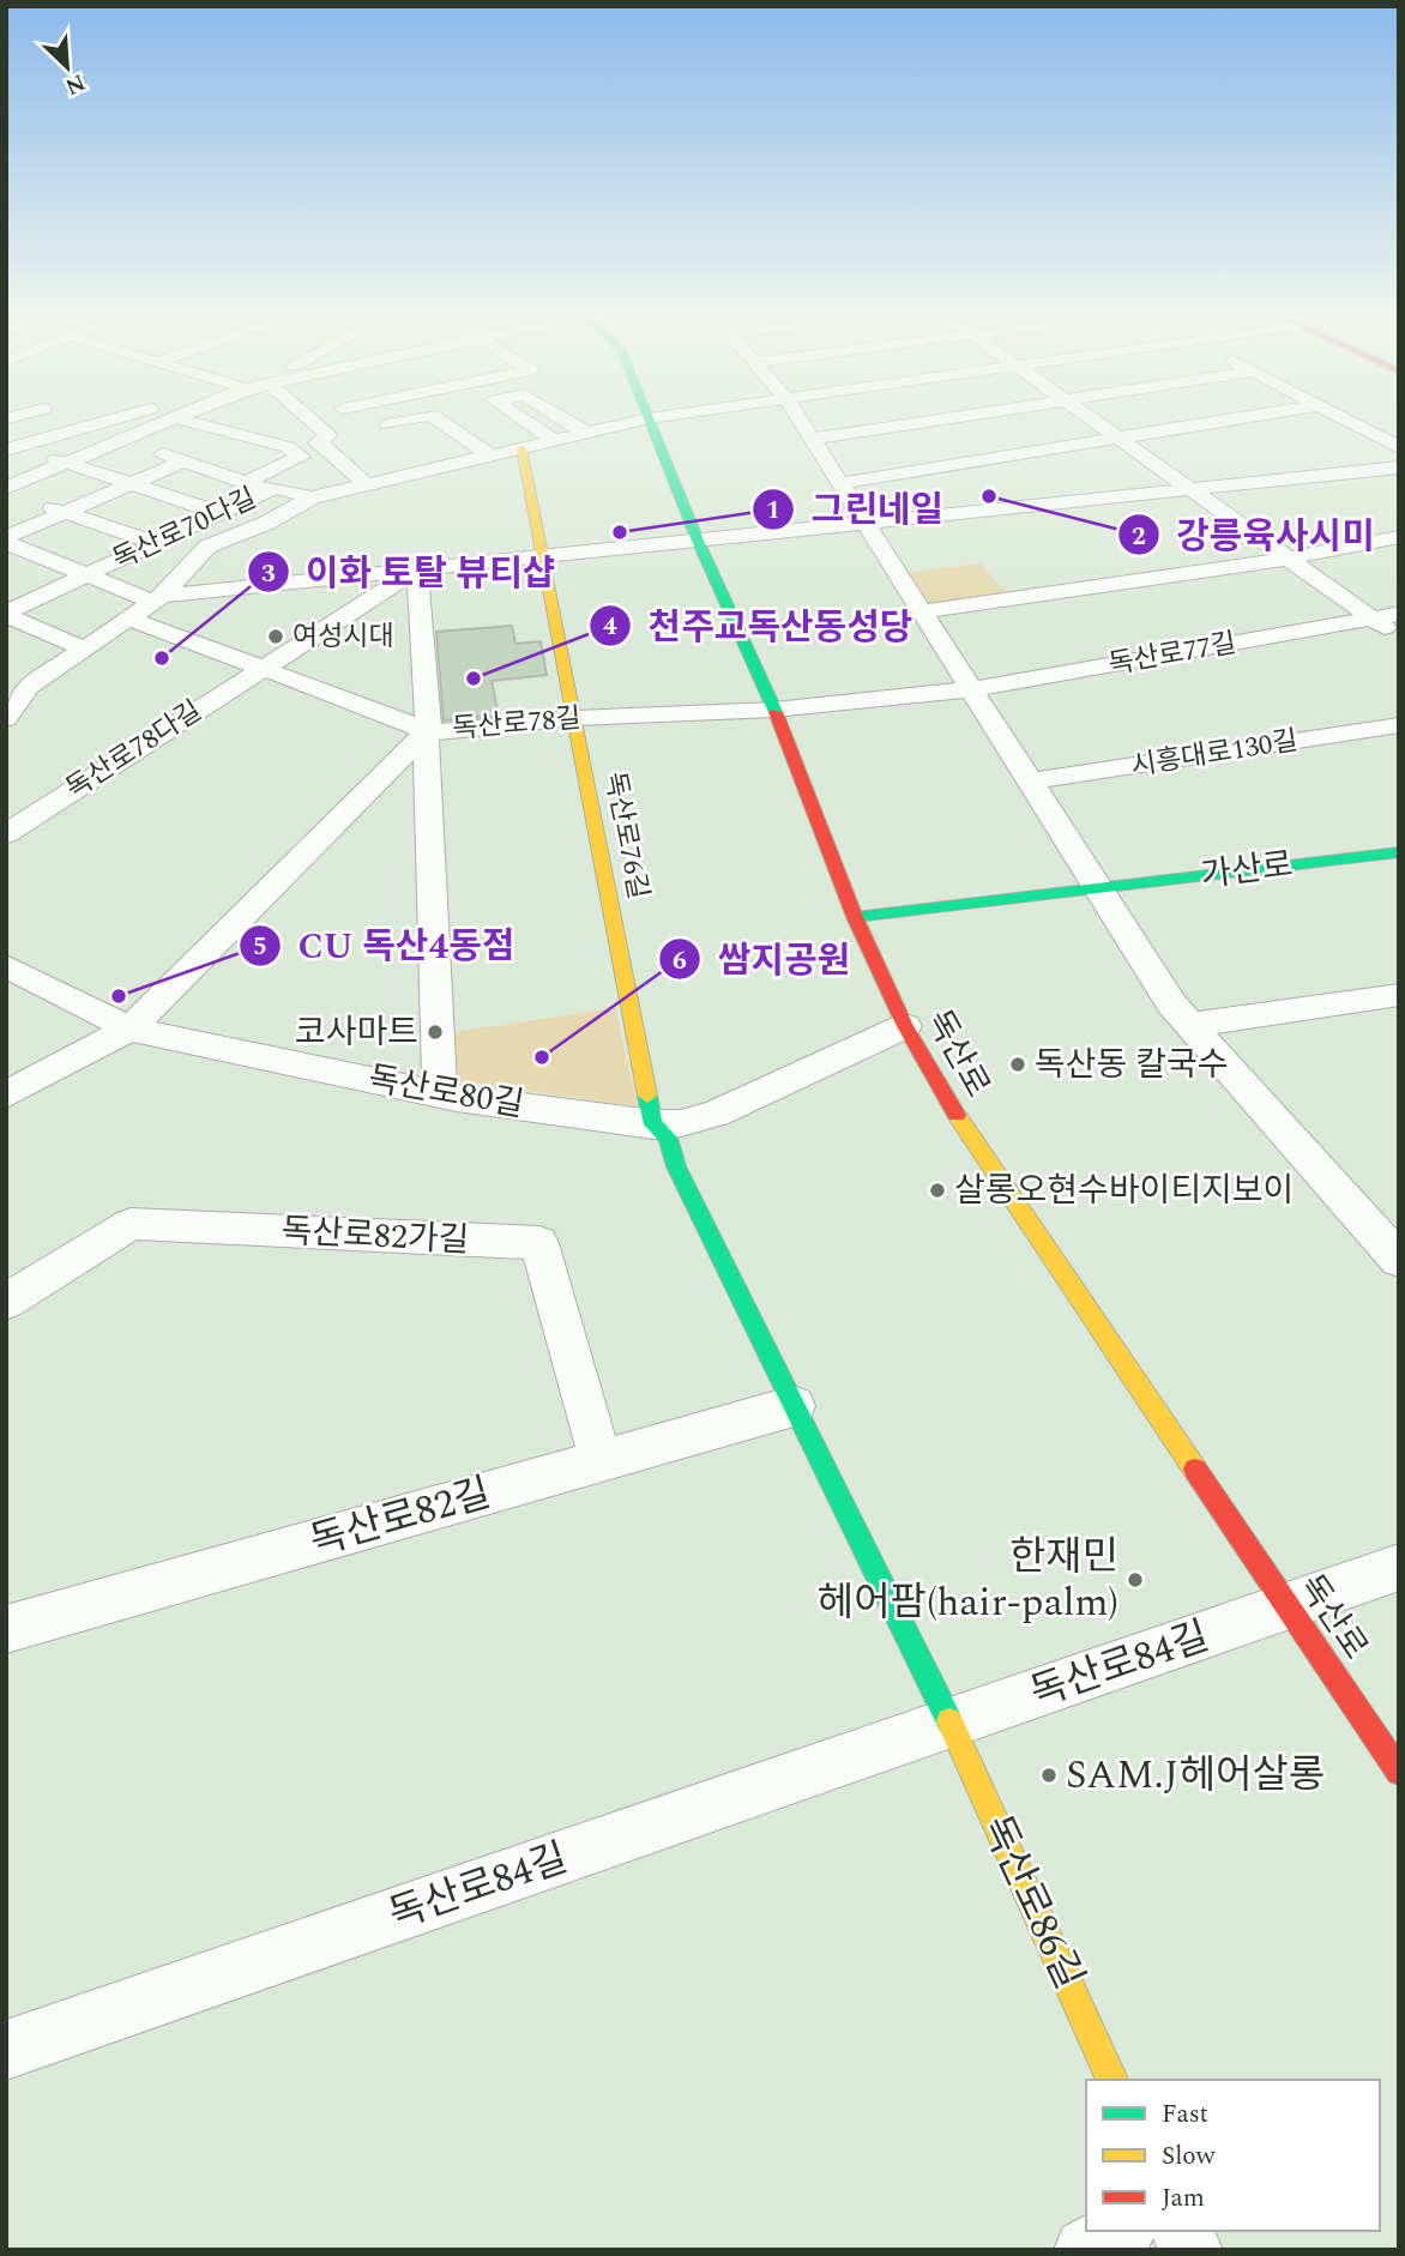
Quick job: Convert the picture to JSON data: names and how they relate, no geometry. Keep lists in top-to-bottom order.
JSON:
{
  "streets": {
    "main road": [
      "독산로76길",
      "가산로",
      "독산로",
      "독산로86길"
    ],
    "street": [
      "독산로70다길",
      "독산로77길",
      "독산로78길",
      "독산로78다길",
      "시흥대로130길",
      "독산로80길",
      "독산로82가길",
      "독산로82길",
      "독산로84길"
    ]
  },
  "crossings": [
    ["독산로77길", "독산로78길"],
    ["독산로77길", "독산로"],
    ["독산로78길", "독산로78다길"],
    ["독산로78길", "독산로76길"],
    ["독산로78길", "독산로"],
    ["독산로76길", "독산로80길"],
    ["가산로", "독산로"],
    ["독산로", "독산로80길"],
    ["독산로", "독산로84길"],
    ["독산로82가길", "독산로82길"],
    ["독산로84길", "독산로86길"]
  ],
  "places": [
    "강릉육사시미",
    "그린네일",
    "여성시대",
    "이화 토탈 뷰티샵",
    "천주교독산동성당",
    "CU 독산4동점",
    "코사마트",
    "쌈지공원",
    "독산동 칼국수",
    "살롱오현수바이티지보이",
    "한재민 헤어팜(hair-palm)",
    "SAM.J헤어살롱"
  ],
  "legend": ["Fast", "Slow", "Jam"],
  "north": "bottom right"
}
